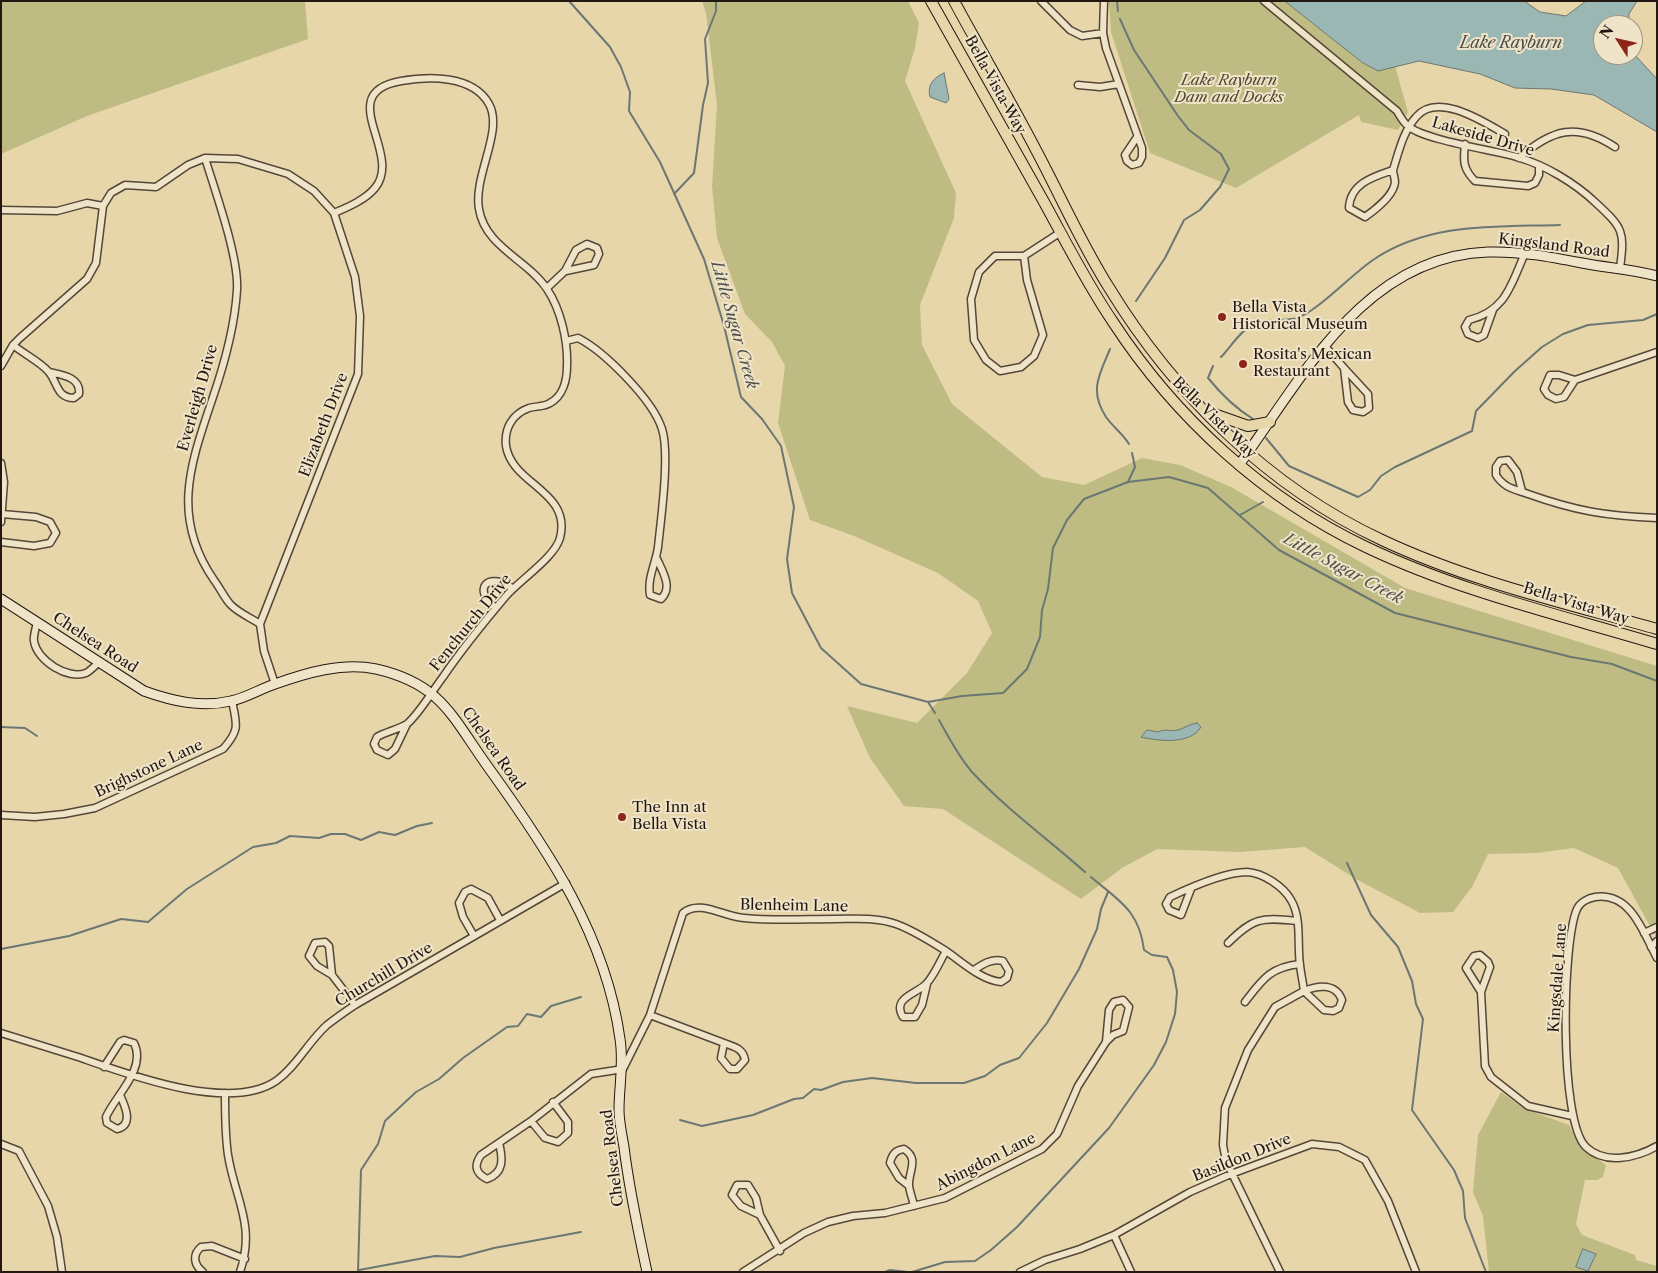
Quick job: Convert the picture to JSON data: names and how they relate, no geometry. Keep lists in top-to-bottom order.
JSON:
{
  "streets": {
    "main road": ["Bella Vista Way"],
    "street": [
      "Lakeside Drive",
      "Kingsland Road",
      "Everleigh Drive",
      "Elizabeth Drive",
      "Fenchurch Drive",
      "Chelsea Road",
      "Brighstone Lane",
      "Blenheim Lane",
      "Churchill Drive",
      "Kingsdale Lane",
      "Basildon Drive",
      "Abingdon Lane"
    ]
  },
  "crossings": [
    ["Bella Vista Way", "Kingsland Road"],
    ["Lakeside Drive", "Kingsland Road"],
    ["Everleigh Drive", "Elizabeth Drive"],
    ["Elizabeth Drive", "Fenchurch Drive"],
    ["Elizabeth Drive", "Chelsea Road"],
    ["Fenchurch Drive", "Chelsea Road"],
    ["Chelsea Road", "Brighstone Lane"],
    ["Chelsea Road", "Blenheim Lane"],
    ["Chelsea Road", "Churchill Drive"]
  ],
  "water": ["Lake Rayburn", "Little Sugar Creek"],
  "parks": ["Lake Rayburn Dam and Docks"],
  "places": ["Bella Vista Historical Museum", "Rosita's Mexican Restaurant", "The Inn at Bella Vista"],
  "north": "top left"
}
